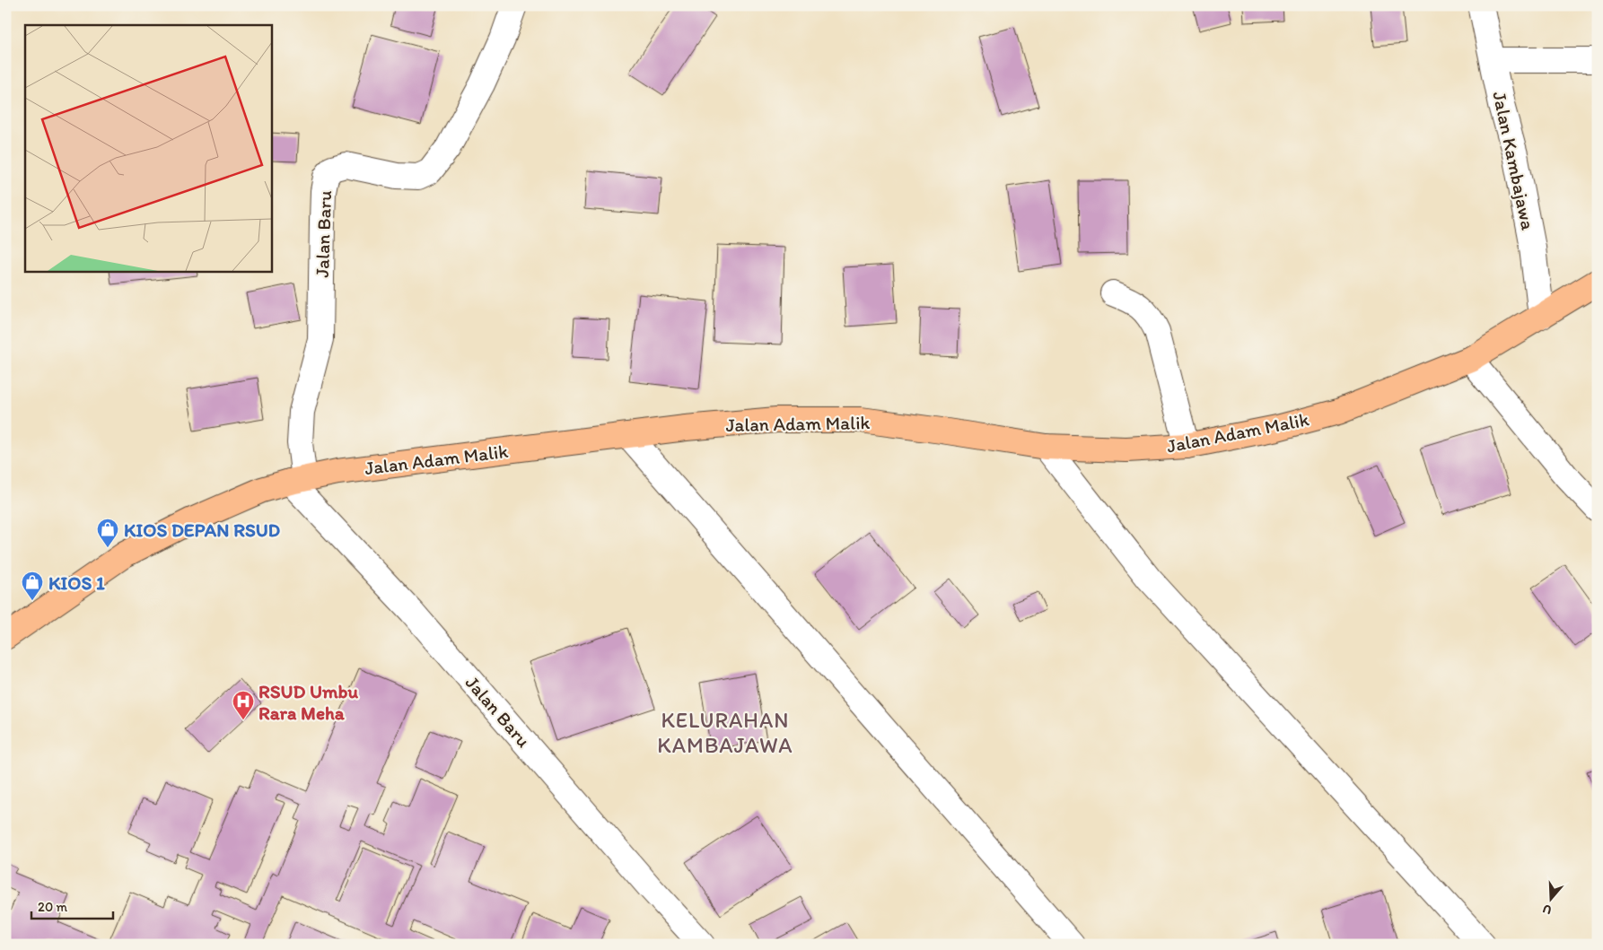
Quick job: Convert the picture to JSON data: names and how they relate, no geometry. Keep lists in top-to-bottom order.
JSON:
{
  "streets": {
    "highway": ["Jalan Adam Malik"],
    "street": ["Jalan Kambajawa", "Jalan Baru"]
  },
  "crossings": [
    ["Jalan Kambajawa", "Jalan Adam Malik"],
    ["Jalan Baru", "Jalan Adam Malik"]
  ],
  "districts": ["KELURAHAN KAMBAJAWA"],
  "places": {
    "shop": ["KIOS DEPAN RSUD", "KIOS 1"],
    "hospital": ["RSUD Umbu Rara Meha"]
  },
  "scale_bar": "20 m",
  "north": "bottom"
}
